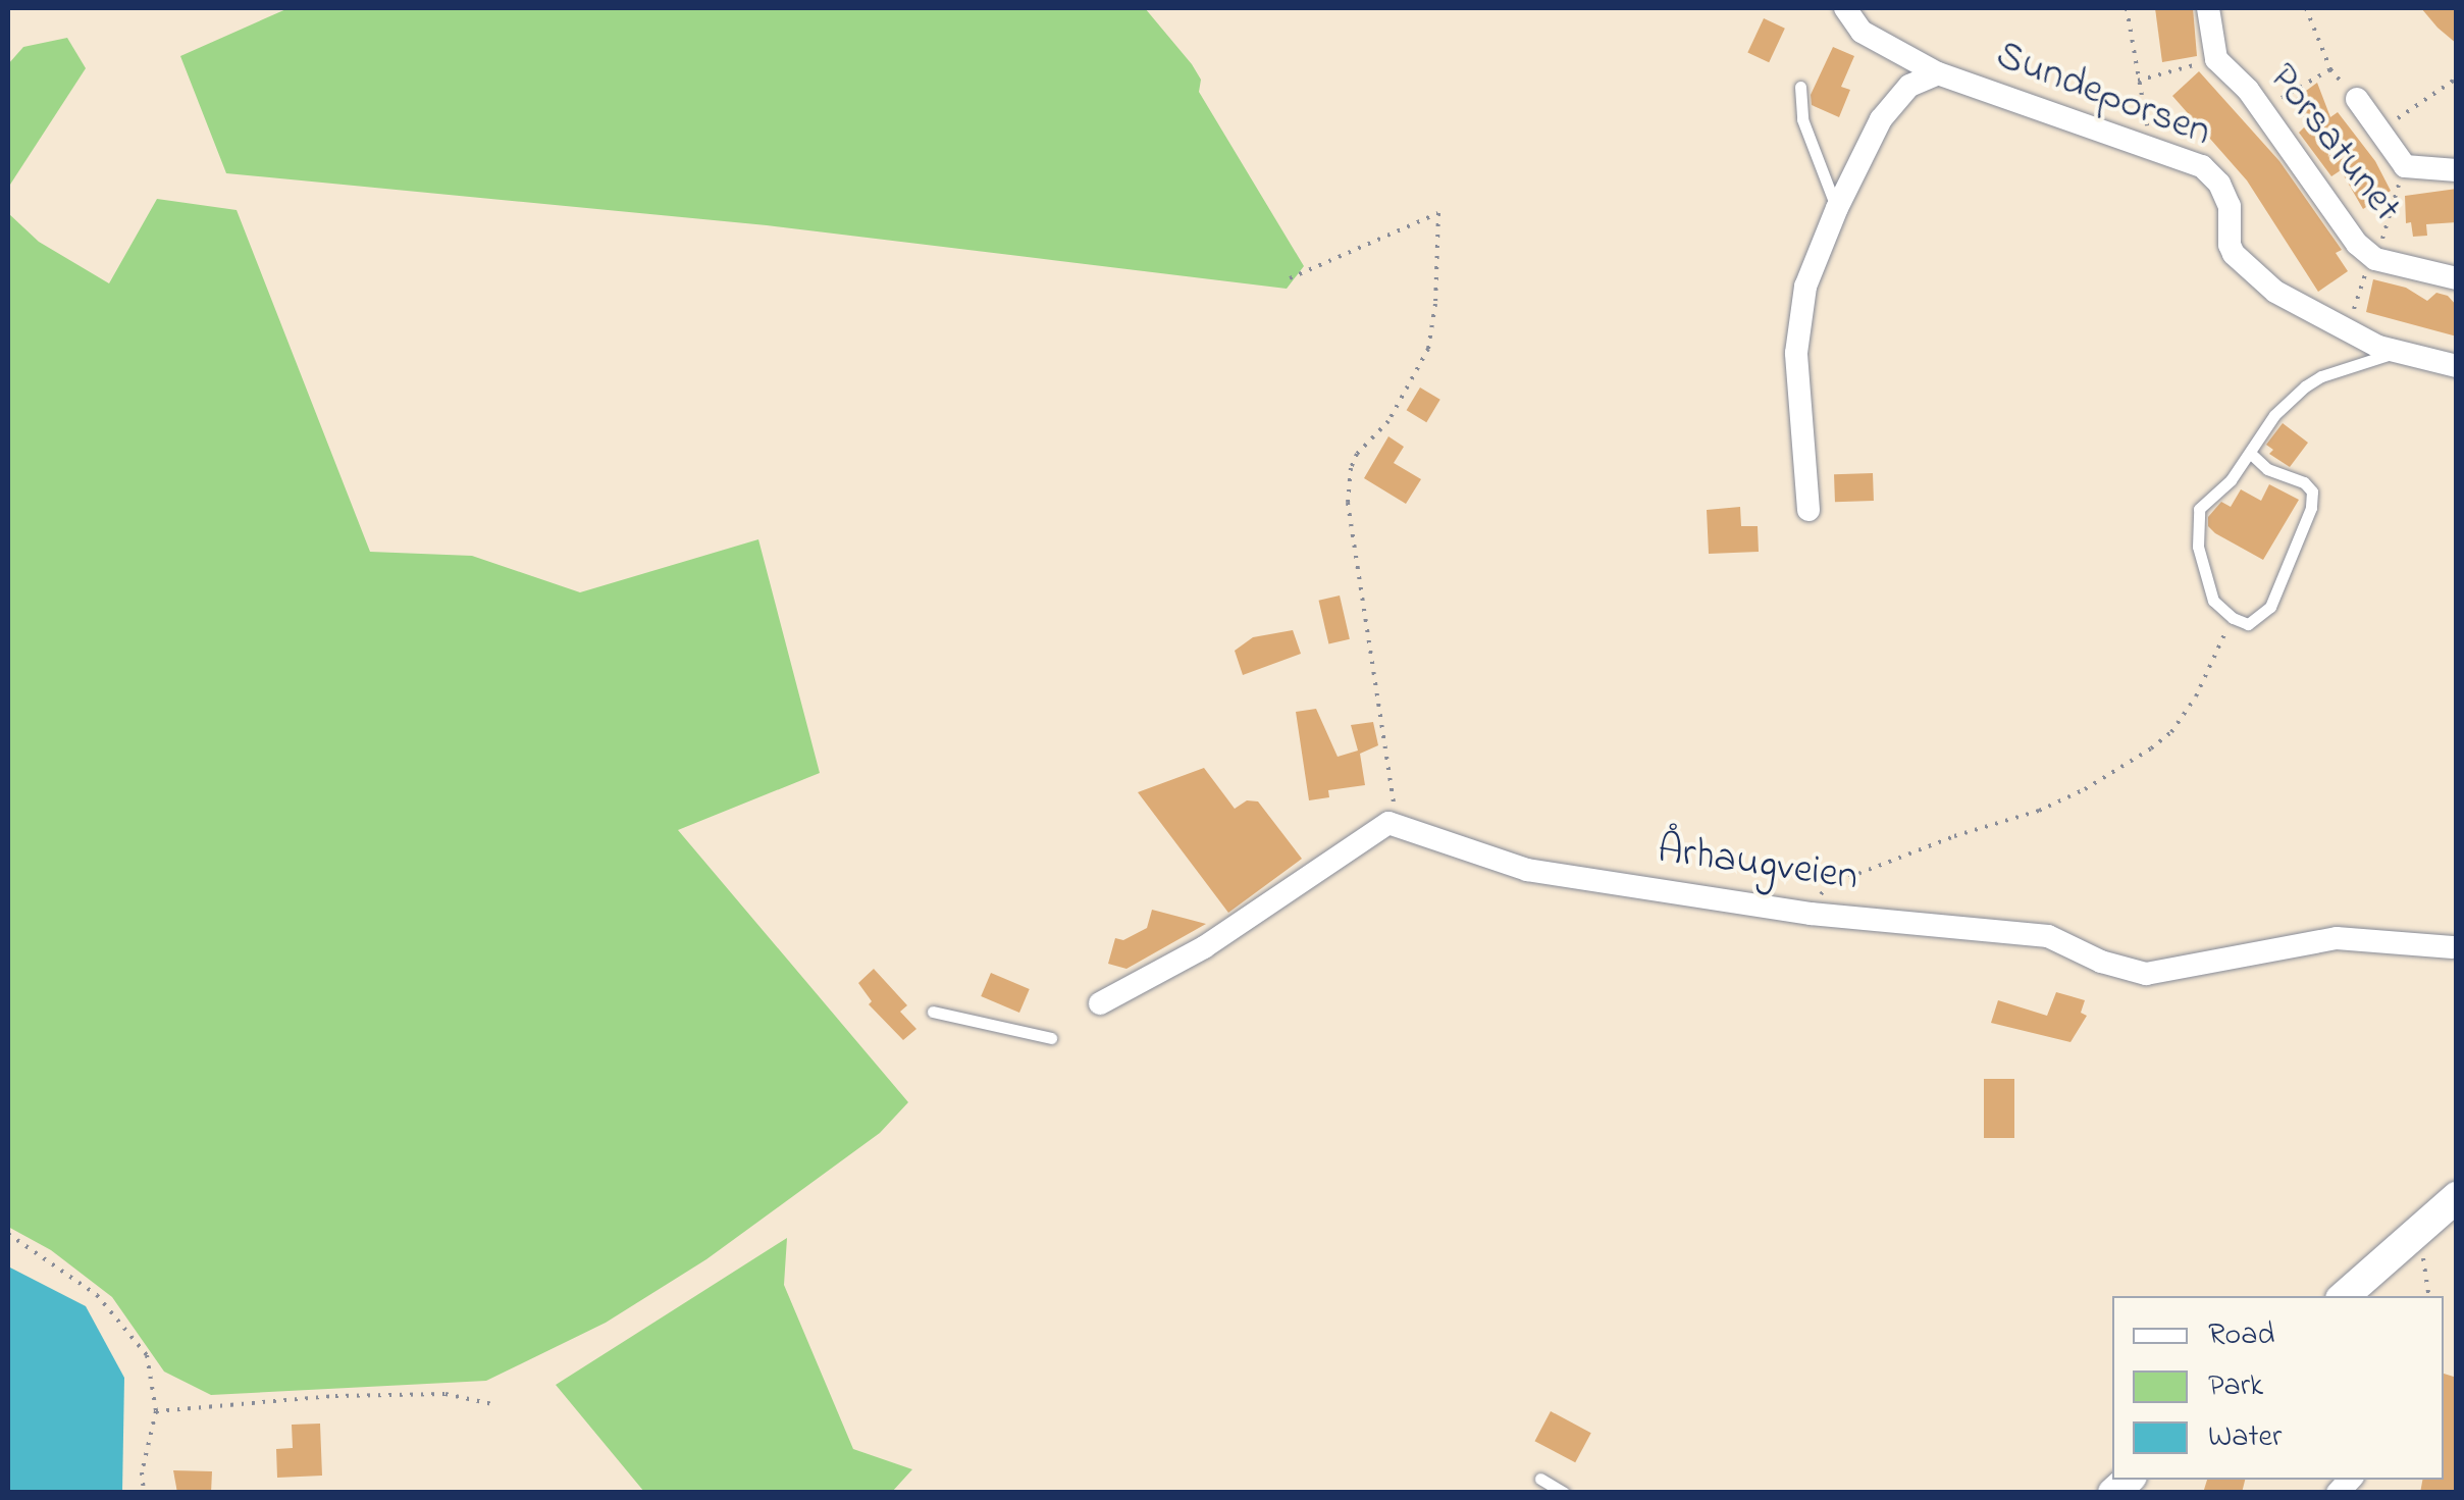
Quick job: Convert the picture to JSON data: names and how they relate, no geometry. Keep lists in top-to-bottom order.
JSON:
{
  "streets": {
    "street": ["Sundeporsen", "Porsatunet", "Århaugveien"]
  },
  "legend": ["Road", "Park", "Water"]
}
